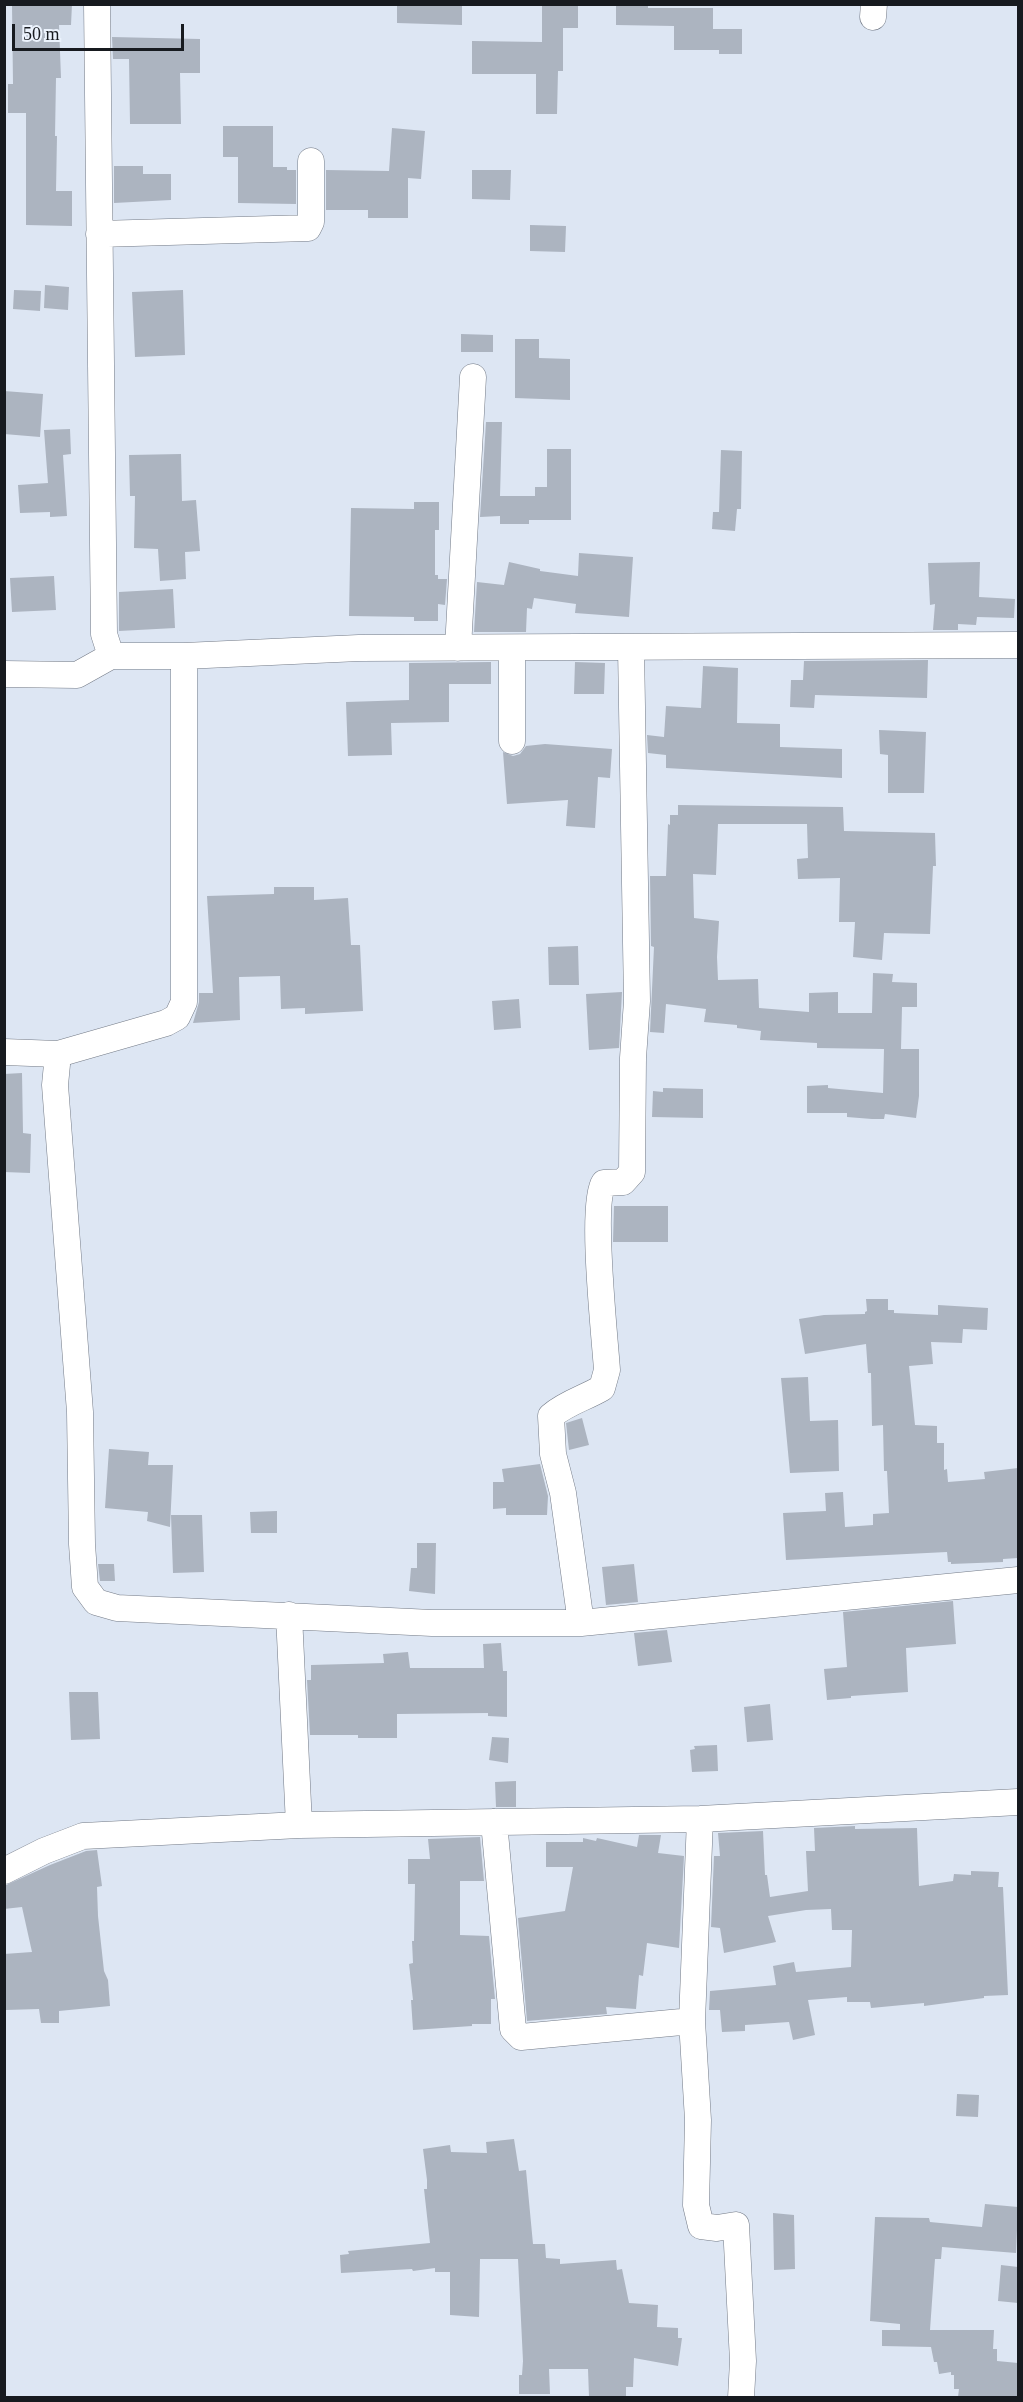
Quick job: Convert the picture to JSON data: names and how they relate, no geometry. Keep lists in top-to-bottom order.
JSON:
{
  "scale_bar": "50 m"
}
